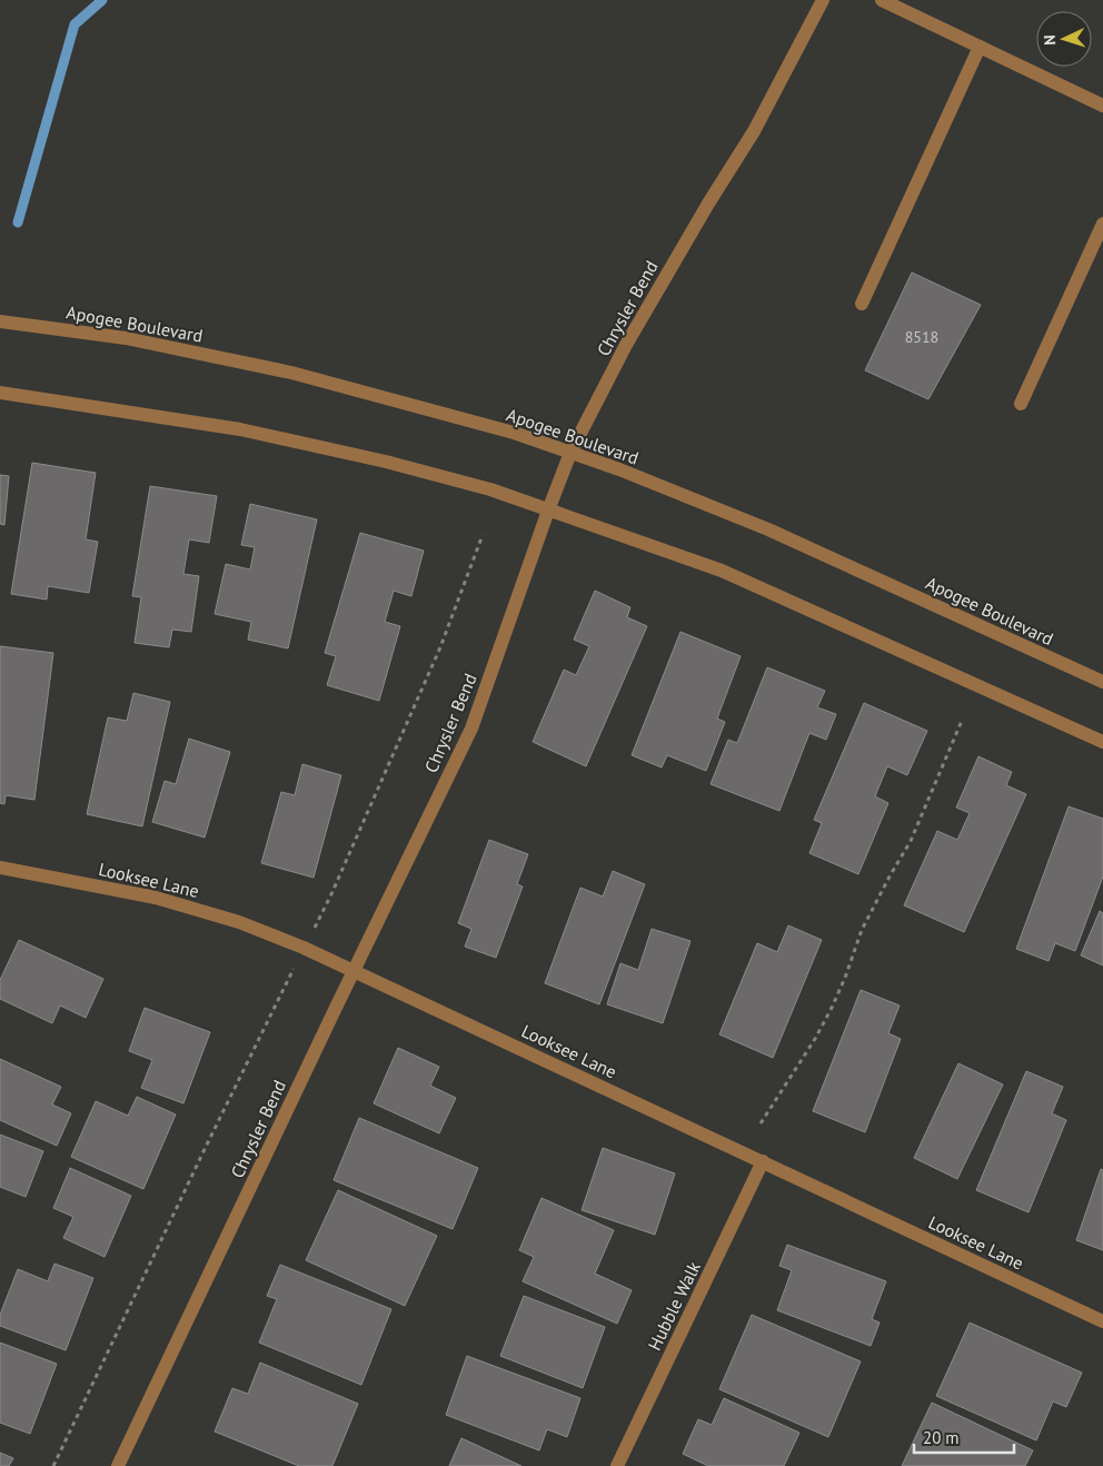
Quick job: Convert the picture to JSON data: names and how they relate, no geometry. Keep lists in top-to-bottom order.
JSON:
{
  "streets": {
    "street": [
      "Chrysler Bend",
      "Apogee Boulevard",
      "Looksee Lane",
      "Hubble Walk"
    ]
  },
  "crossings": [
    ["Chrysler Bend", "Apogee Boulevard"],
    ["Chrysler Bend", "Looksee Lane"],
    ["Looksee Lane", "Hubble Walk"]
  ],
  "house_numbers": ["8518"],
  "scale_bar": "20 m",
  "north": "left"
}
